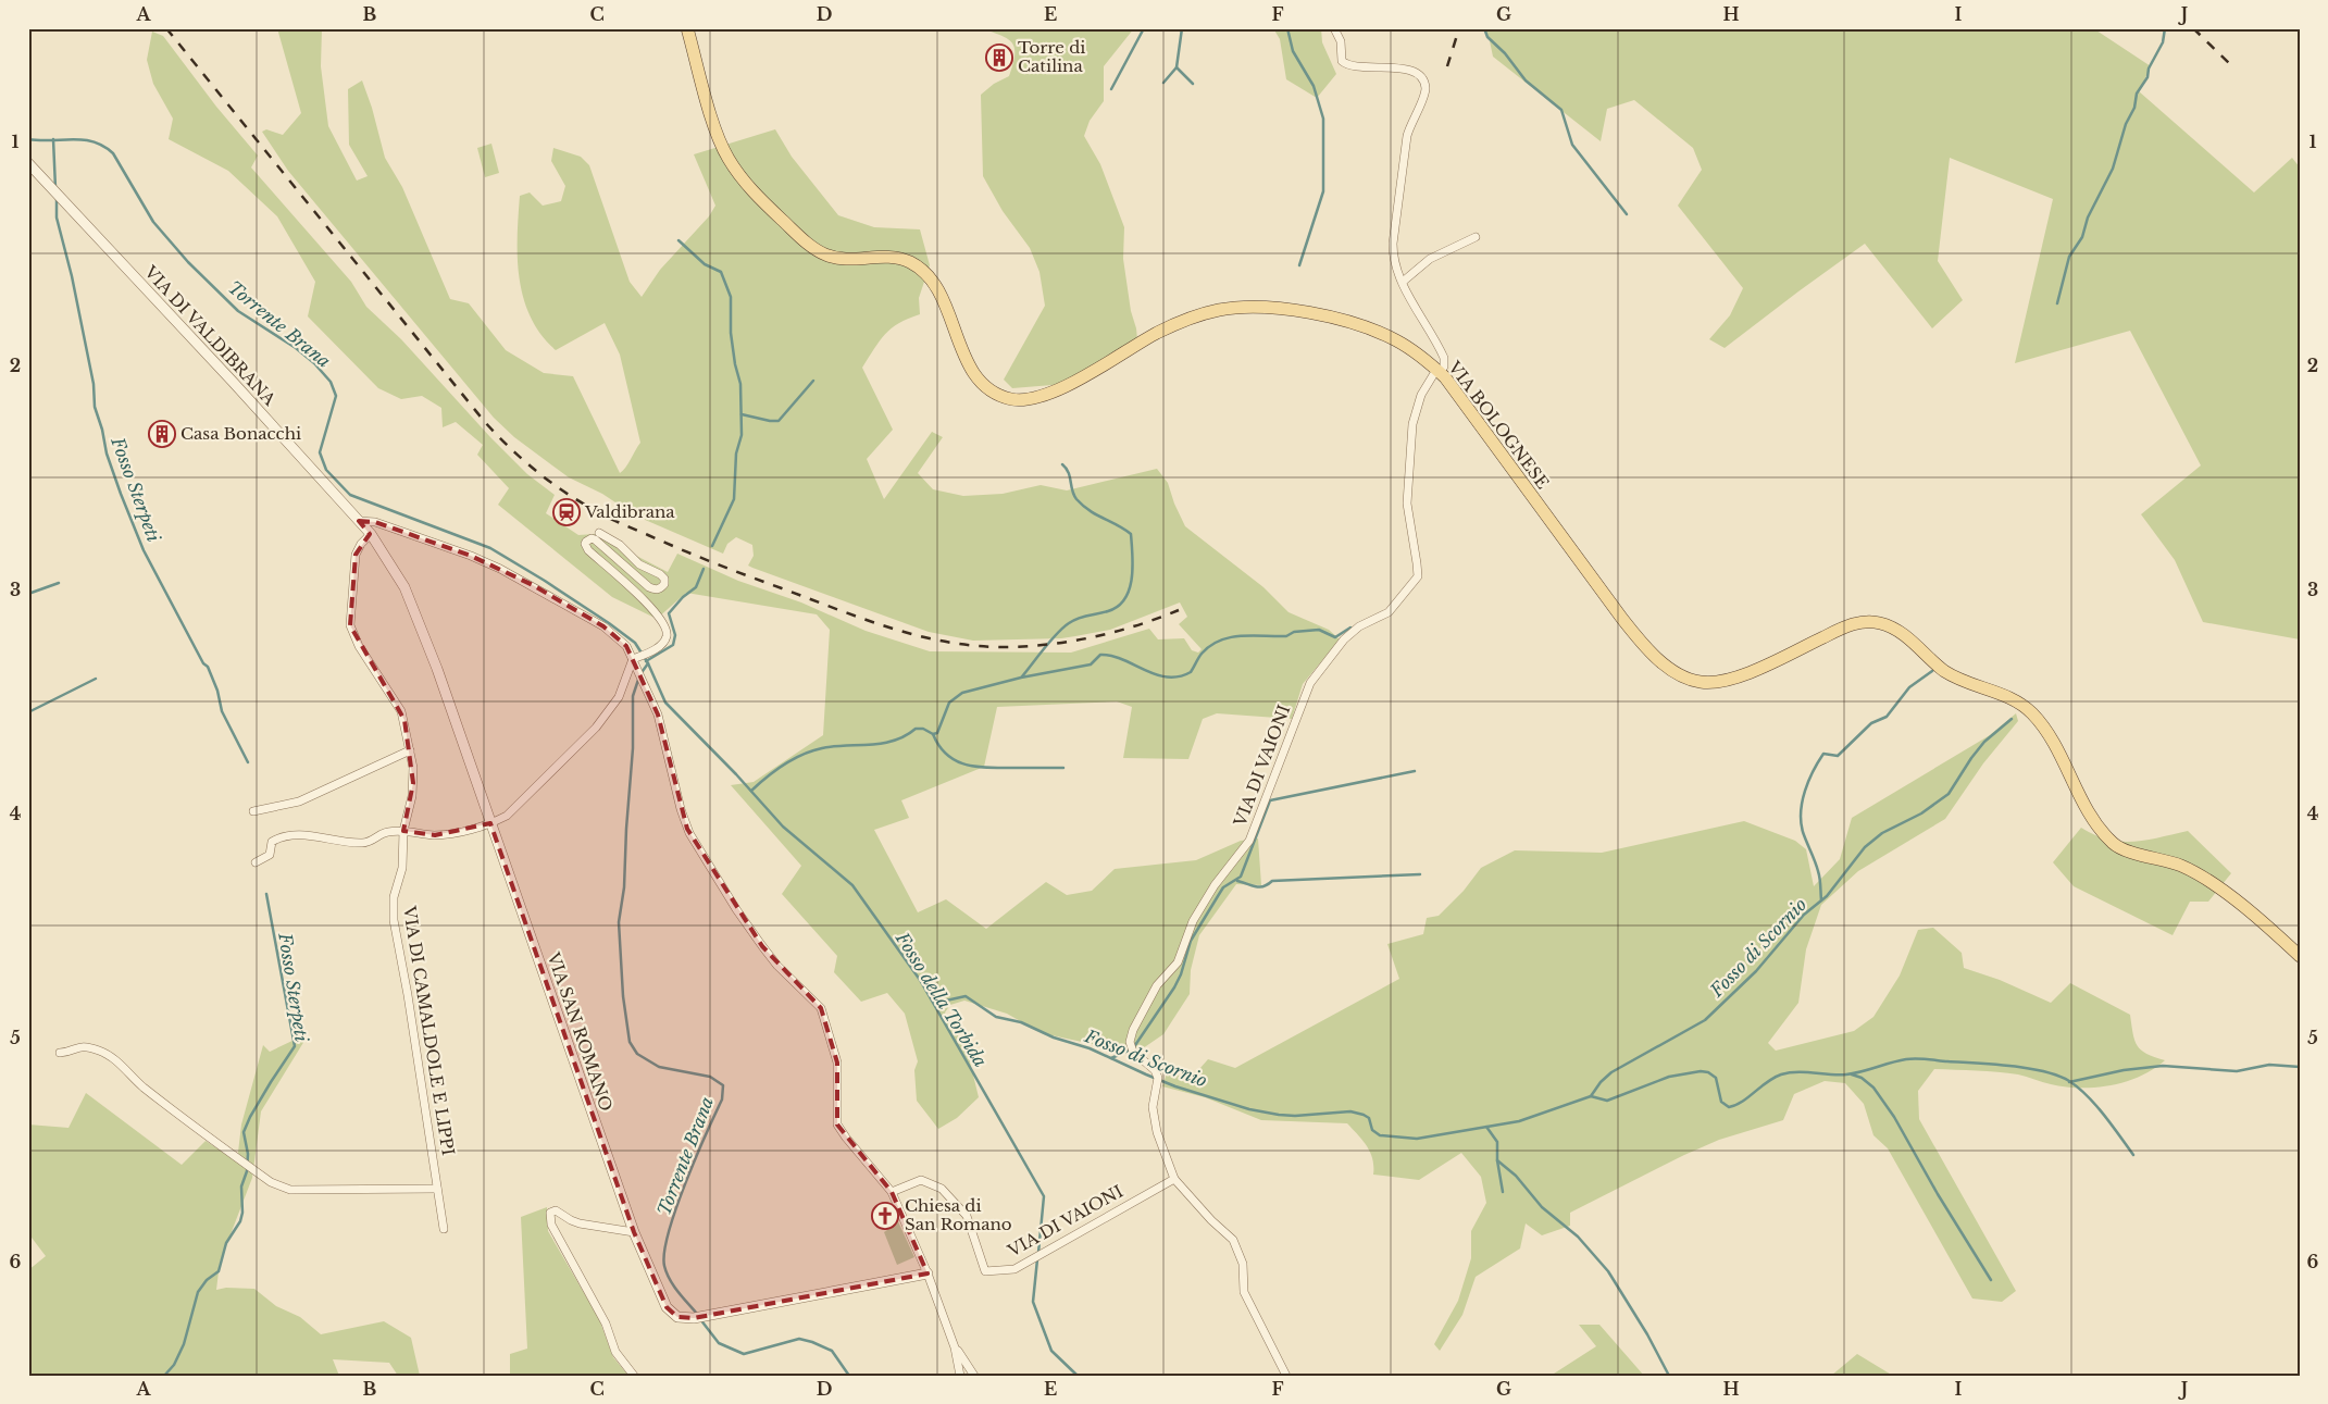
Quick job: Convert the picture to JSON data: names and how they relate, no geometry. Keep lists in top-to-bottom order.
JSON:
{
  "streets": {
    "main road": ["VIA BOLOGNESE"],
    "street": [
      "VIA DI VALDIBRANA",
      "VIA DI VAIONI",
      "VIA DI CAMALDOLE E LIPPI",
      "VIA SAN ROMANO"
    ]
  },
  "crossings": [
    ["VIA DI VALDIBRANA", "VIA SAN ROMANO"],
    ["VIA BOLOGNESE", "VIA DI VAIONI"],
    ["VIA DI CAMALDOLE E LIPPI", "VIA SAN ROMANO"]
  ],
  "water": [
    "Torrente Brana",
    "Fosso Sterpeti",
    "Fosso di Scornio",
    "Fosso della Torbida"
  ],
  "places": {
    "building": ["Torre di Catilina", "Casa Bonacchi"],
    "station": ["Valdibrana"],
    "church": ["Chiesa di San Romano"]
  },
  "grid": {
    "columns": [
      "A",
      "B",
      "C",
      "D",
      "E",
      "F",
      "G",
      "H",
      "I",
      "J"
    ],
    "rows": [
      "1",
      "2",
      "3",
      "4",
      "5",
      "6"
    ]
  }
}
